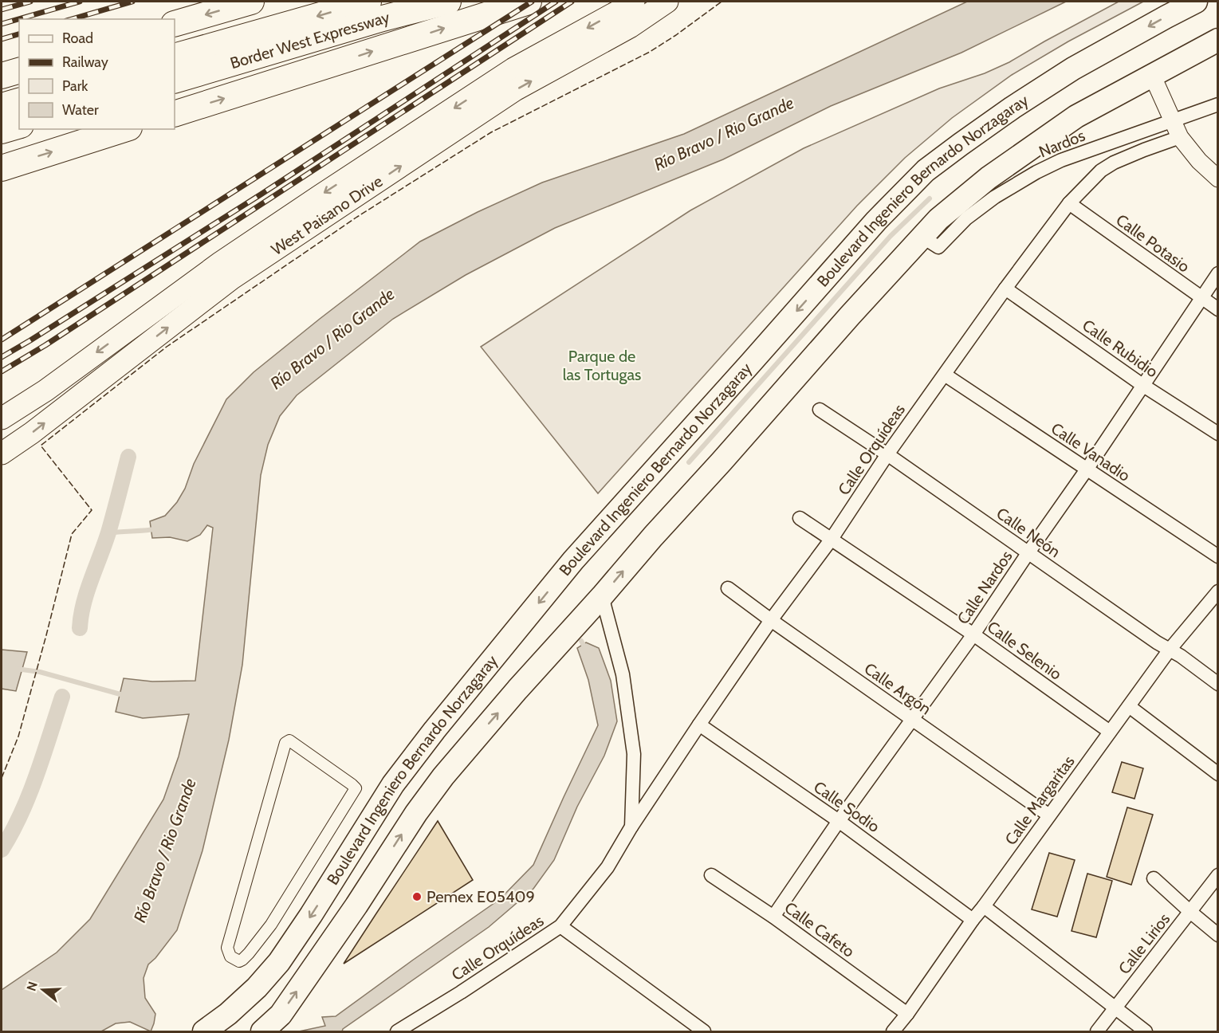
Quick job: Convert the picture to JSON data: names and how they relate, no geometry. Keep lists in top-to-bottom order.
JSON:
{
  "streets": {
    "highway": ["Border West Expressway", "Boulevard Ingeniero Bernardo Norzagaray"],
    "main road": ["West Paisano Drive"],
    "street": [
      "Nardos",
      "Calle Potasio",
      "Calle Rubidio",
      "Calle Orquídeas",
      "Calle Vanadio",
      "Calle Neón",
      "Calle Nardos",
      "Calle Selenio",
      "Calle Argón",
      "Calle Margaritas",
      "Calle Sodio",
      "Calle Cafeto",
      "Calle Lirios"
    ]
  },
  "crossings": [
    ["Nardos", "Boulevard Ingeniero Bernardo Norzagaray"],
    ["Boulevard Ingeniero Bernardo Norzagaray", "Calle Orquídeas"],
    ["Calle Potasio", "Calle Orquídeas"],
    ["Calle Potasio", "Calle Nardos"],
    ["Calle Rubidio", "Calle Orquídeas"],
    ["Calle Rubidio", "Calle Nardos"],
    ["Calle Orquídeas", "Calle Vanadio"],
    ["Calle Orquídeas", "Calle Neón"],
    ["Calle Orquídeas", "Calle Selenio"],
    ["Calle Orquídeas", "Calle Argón"],
    ["Calle Orquídeas", "Calle Sodio"],
    ["Calle Vanadio", "Calle Nardos"],
    ["Calle Neón", "Calle Nardos"],
    ["Calle Neón", "Calle Margaritas"],
    ["Calle Nardos", "Calle Selenio"],
    ["Calle Nardos", "Calle Argón"],
    ["Calle Nardos", "Calle Sodio"],
    ["Calle Nardos", "Calle Cafeto"],
    ["Calle Selenio", "Calle Margaritas"],
    ["Calle Argón", "Calle Margaritas"],
    ["Calle Margaritas", "Calle Sodio"],
    ["Calle Margaritas", "Calle Cafeto"]
  ],
  "water": ["Río Bravo / Rio Grande"],
  "parks": ["Parque de las Tortugas"],
  "places": ["Pemex E05409"],
  "legend": [
    "Road",
    "Railway",
    "Park",
    "Water"
  ],
  "north": "left"
}
